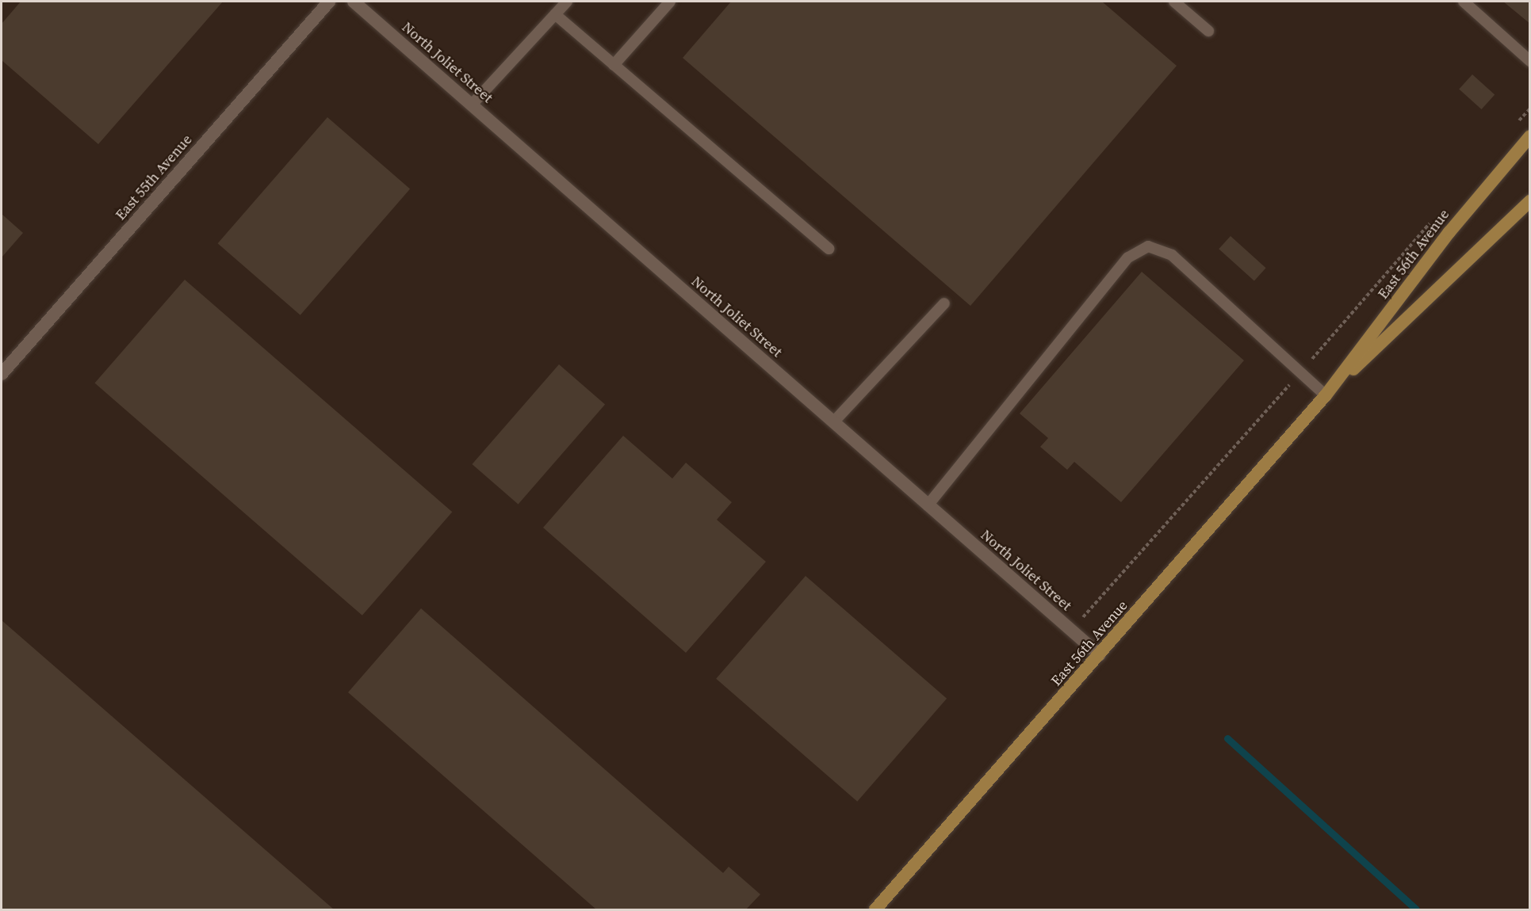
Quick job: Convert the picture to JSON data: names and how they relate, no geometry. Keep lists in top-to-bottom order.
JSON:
{
  "streets": {
    "main road": ["East 56th Avenue"],
    "street": ["North Joliet Street", "East 55th Avenue"]
  },
  "crossings": [
    ["North Joliet Street", "East 56th Avenue"]
  ]
}
